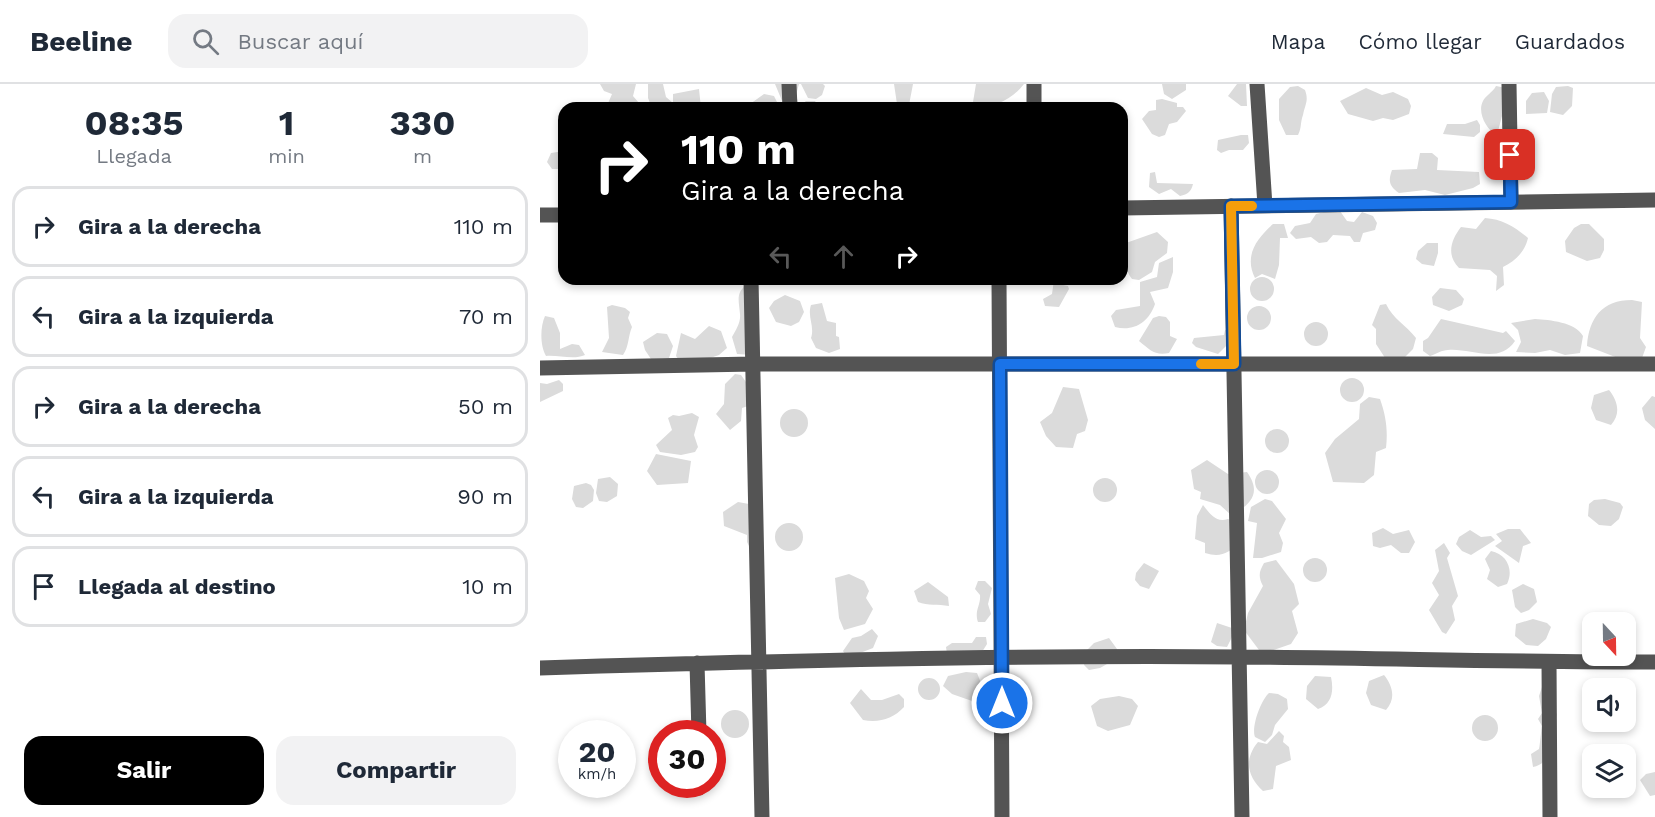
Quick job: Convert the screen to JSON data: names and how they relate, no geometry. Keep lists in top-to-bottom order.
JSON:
{
  "north": "bottom",
  "page": {
    "header": "Beeline",
    "search": "Buscar aquí",
    "nav": ["Mapa", "Cómo llegar", "Guardados"],
    "eta": [
      "08:35",
      "Llegada",
      "1",
      "min",
      "330",
      "m"
    ],
    "turn": ["110 m", "Gira a la derecha"],
    "list": [
      {
        "name": "Gira a la derecha",
        "value": "110 m"
      },
      {
        "name": "Gira a la izquierda",
        "value": "70 m"
      },
      {
        "name": "Gira a la derecha",
        "value": "50 m"
      },
      {
        "name": "Gira a la izquierda",
        "value": "90 m"
      },
      {
        "name": "Llegada al destino",
        "value": "10 m"
      }
    ],
    "speed": "20 km/h",
    "limit": "30",
    "buttons": ["Salir", "Compartir"]
  }
}
